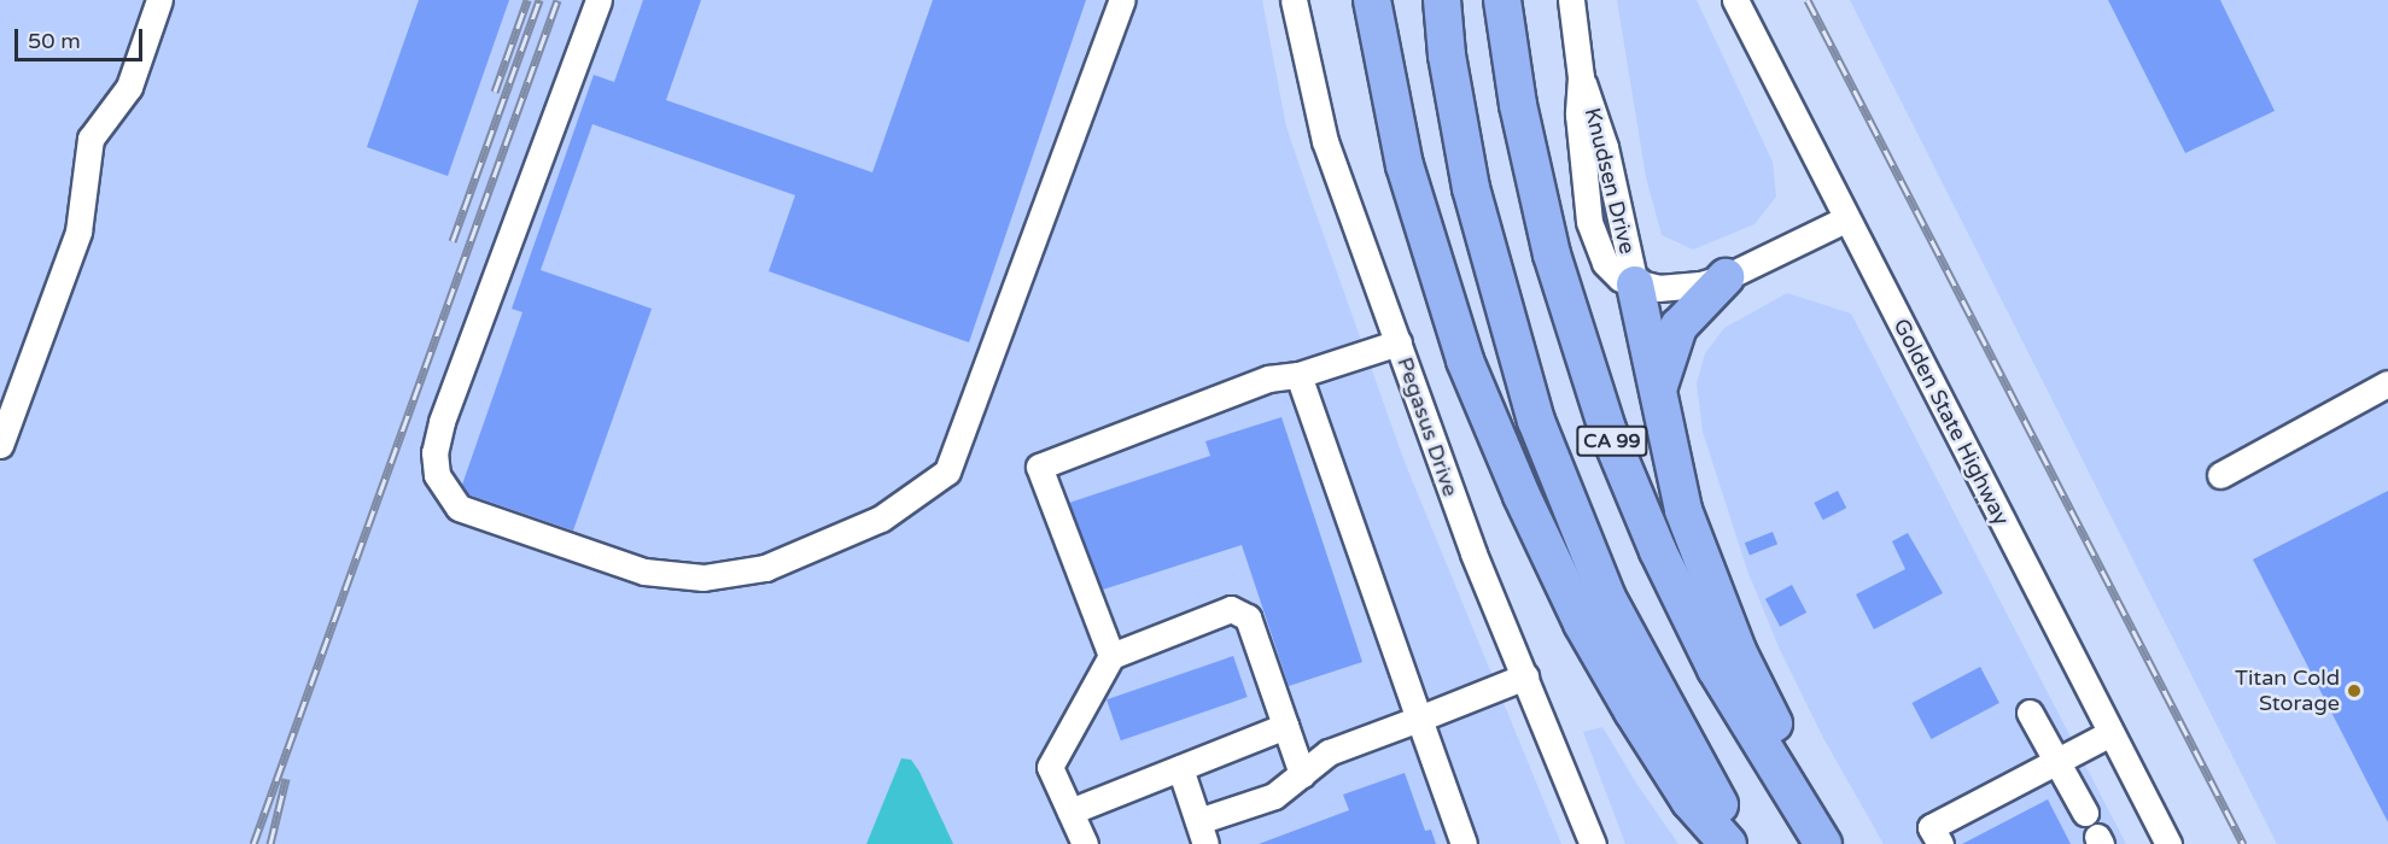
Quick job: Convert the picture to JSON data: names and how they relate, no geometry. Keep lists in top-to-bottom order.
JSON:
{
  "streets": {
    "highway": ["CA 99"],
    "street": ["Knudsen Drive", "Golden State Highway", "Pegasus Drive"]
  },
  "crossings": [
    ["Knudsen Drive", "Golden State Highway"]
  ],
  "places": ["Titan Cold Storage"],
  "scale_bar": "50 m"
}
